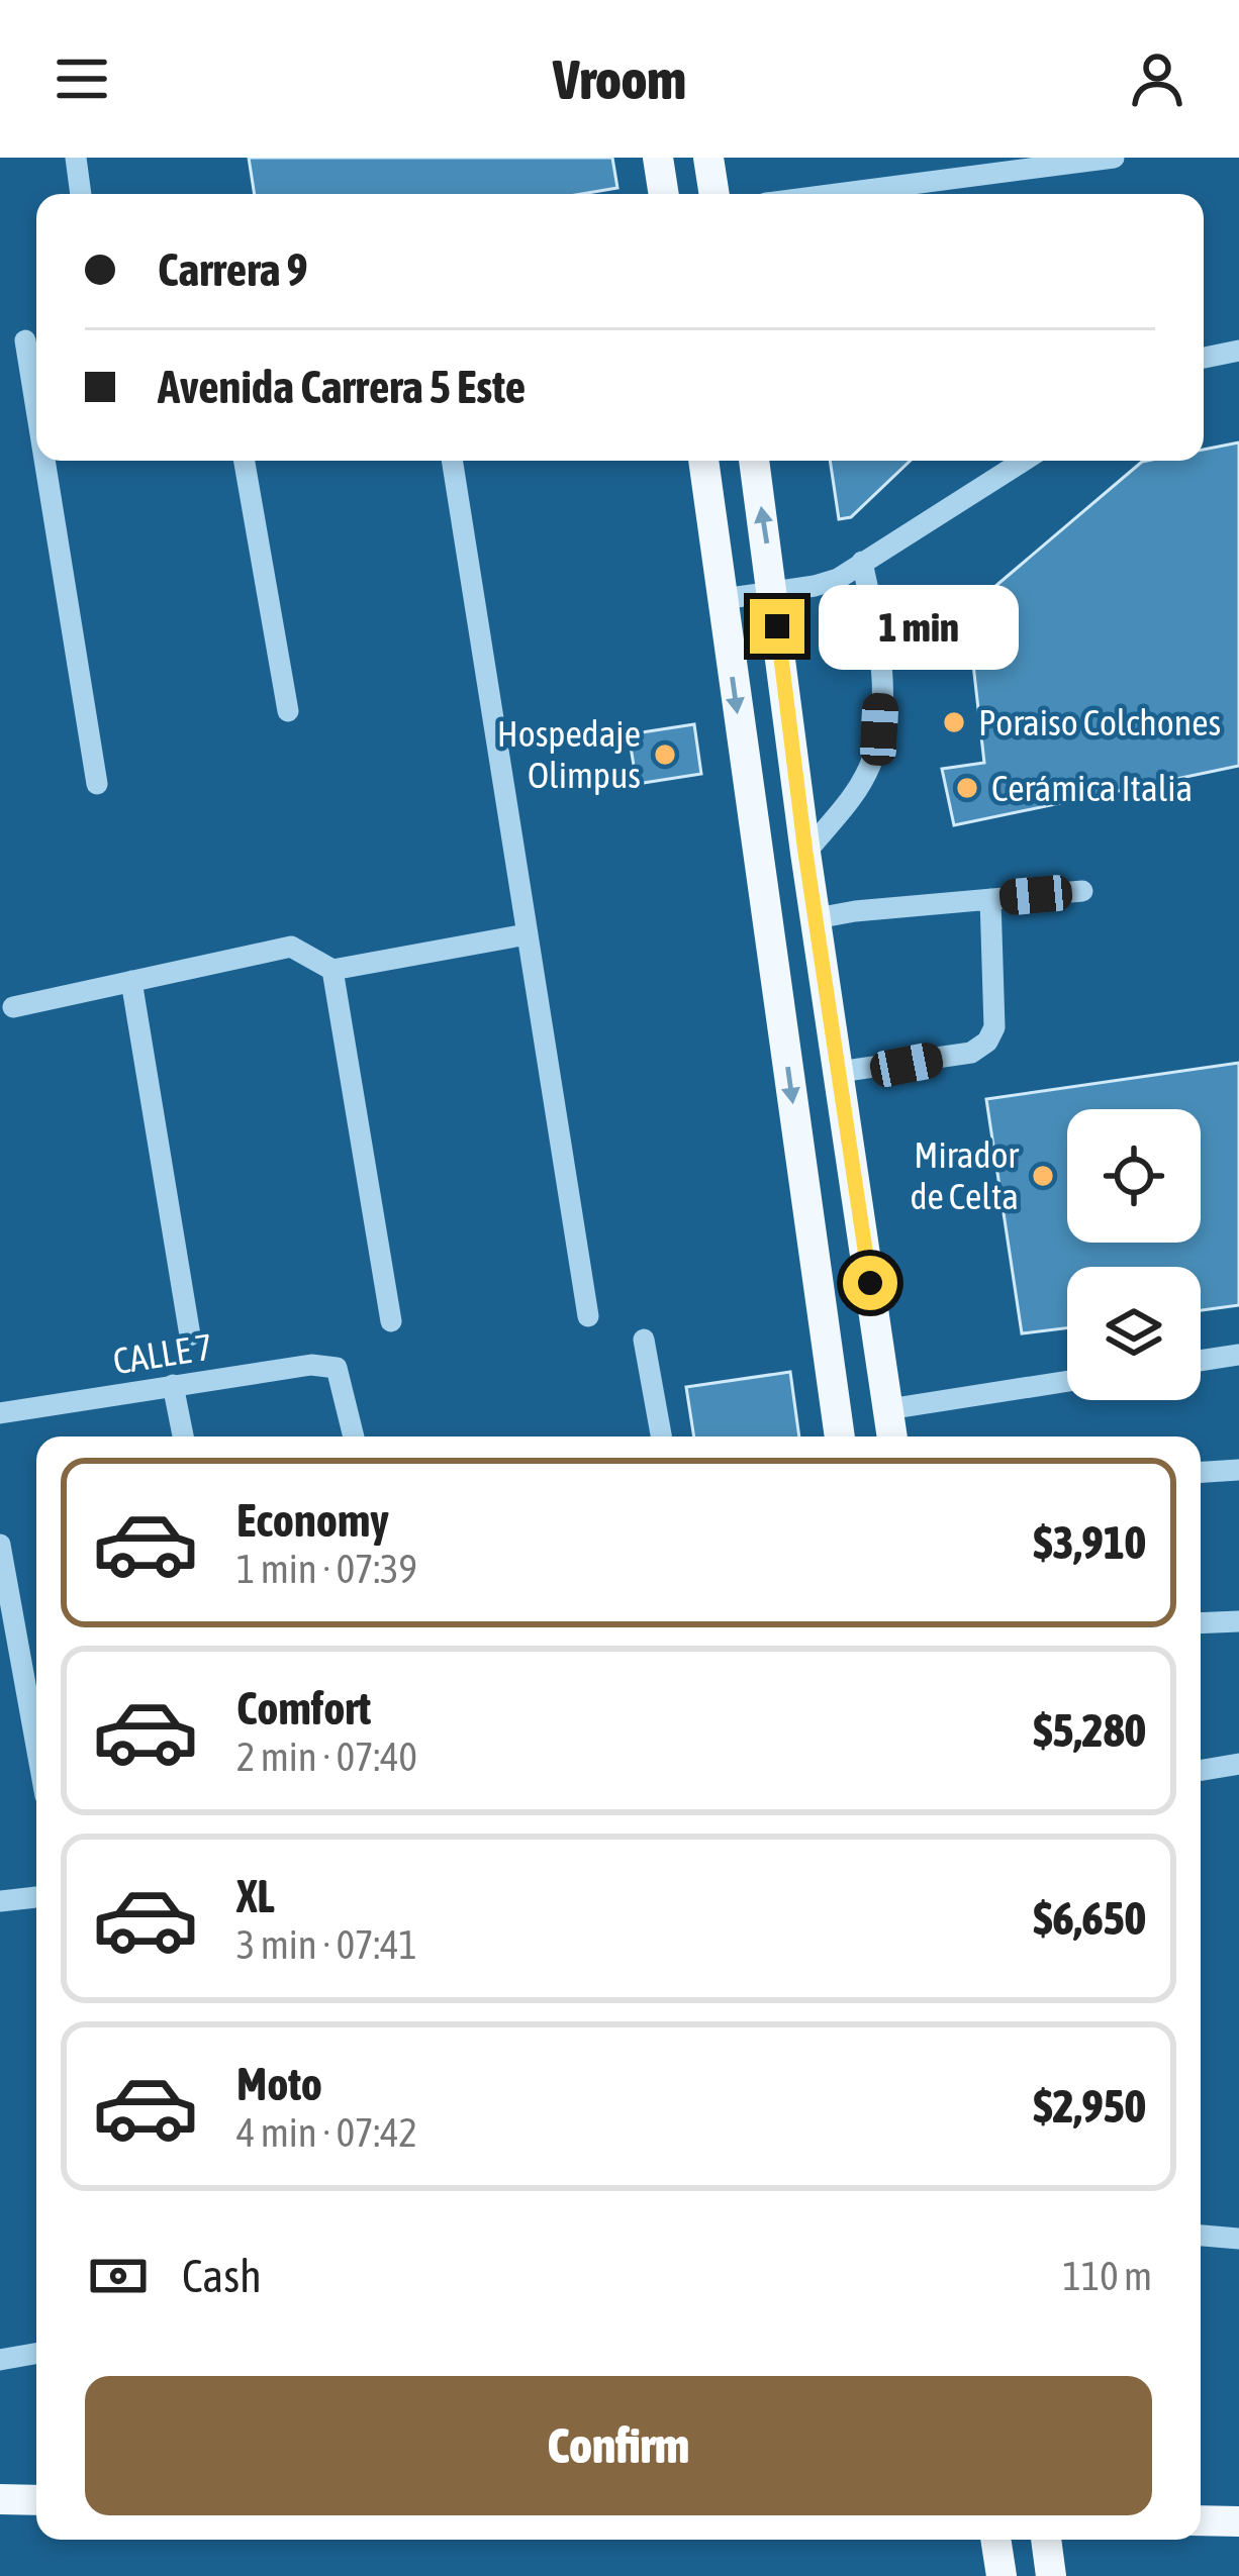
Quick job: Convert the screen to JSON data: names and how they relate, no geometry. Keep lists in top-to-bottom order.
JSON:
{
  "streets": {
    "street": ["CALLE 7"]
  },
  "places": [
    "Poraiso Colchones",
    "Hospedaje Olimpus",
    "Cerámica Italia",
    "Mirador de Celta"
  ],
  "page": {
    "header": "Vroom",
    "banner": ["Carrera 9", "Avenida Carrera 5 Este"],
    "bubble": "1 min",
    "list": [
      {
        "name": "Economy",
        "note": "1 min · 07:39",
        "value": "$3,910"
      },
      {
        "name": "Comfort",
        "note": "2 min · 07:40",
        "value": "$5,280"
      },
      {
        "name": "XL",
        "note": "3 min · 07:41",
        "value": "$6,650"
      },
      {
        "name": "Moto",
        "note": "4 min · 07:42",
        "value": "$2,950"
      }
    ],
    "pay": ["Cash", "110 m"],
    "buttons": "Confirm"
  }
}
